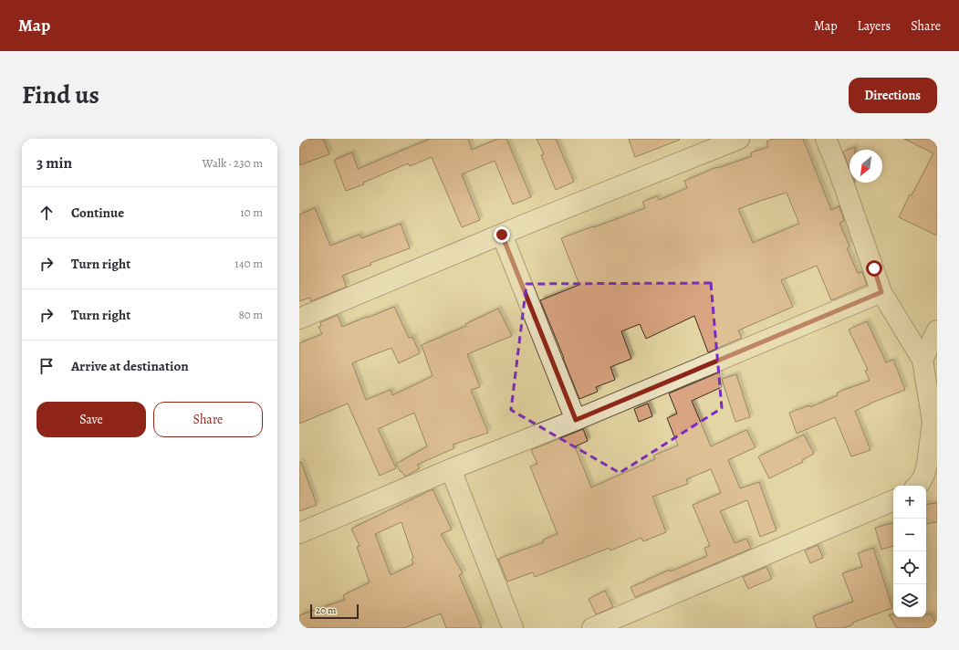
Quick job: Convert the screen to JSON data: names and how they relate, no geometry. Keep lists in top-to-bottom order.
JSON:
{
  "scale_bar": "20 m",
  "north": "bottom left",
  "page": {
    "header": "Map",
    "nav": ["Map", "Layers", "Share"],
    "title": "Find us",
    "buttons": [
      "Directions",
      ["Save", "Share"]
    ],
    "heading": ["3 min", "Walk · 230 m"],
    "list": [
      ["Continue", "10 m"],
      ["Turn right", "140 m"],
      ["Turn right", "80 m"],
      "Arrive at destination"
    ],
    "map_buttons": ["+", "−"],
    "scale": "20 m"
  }
}
